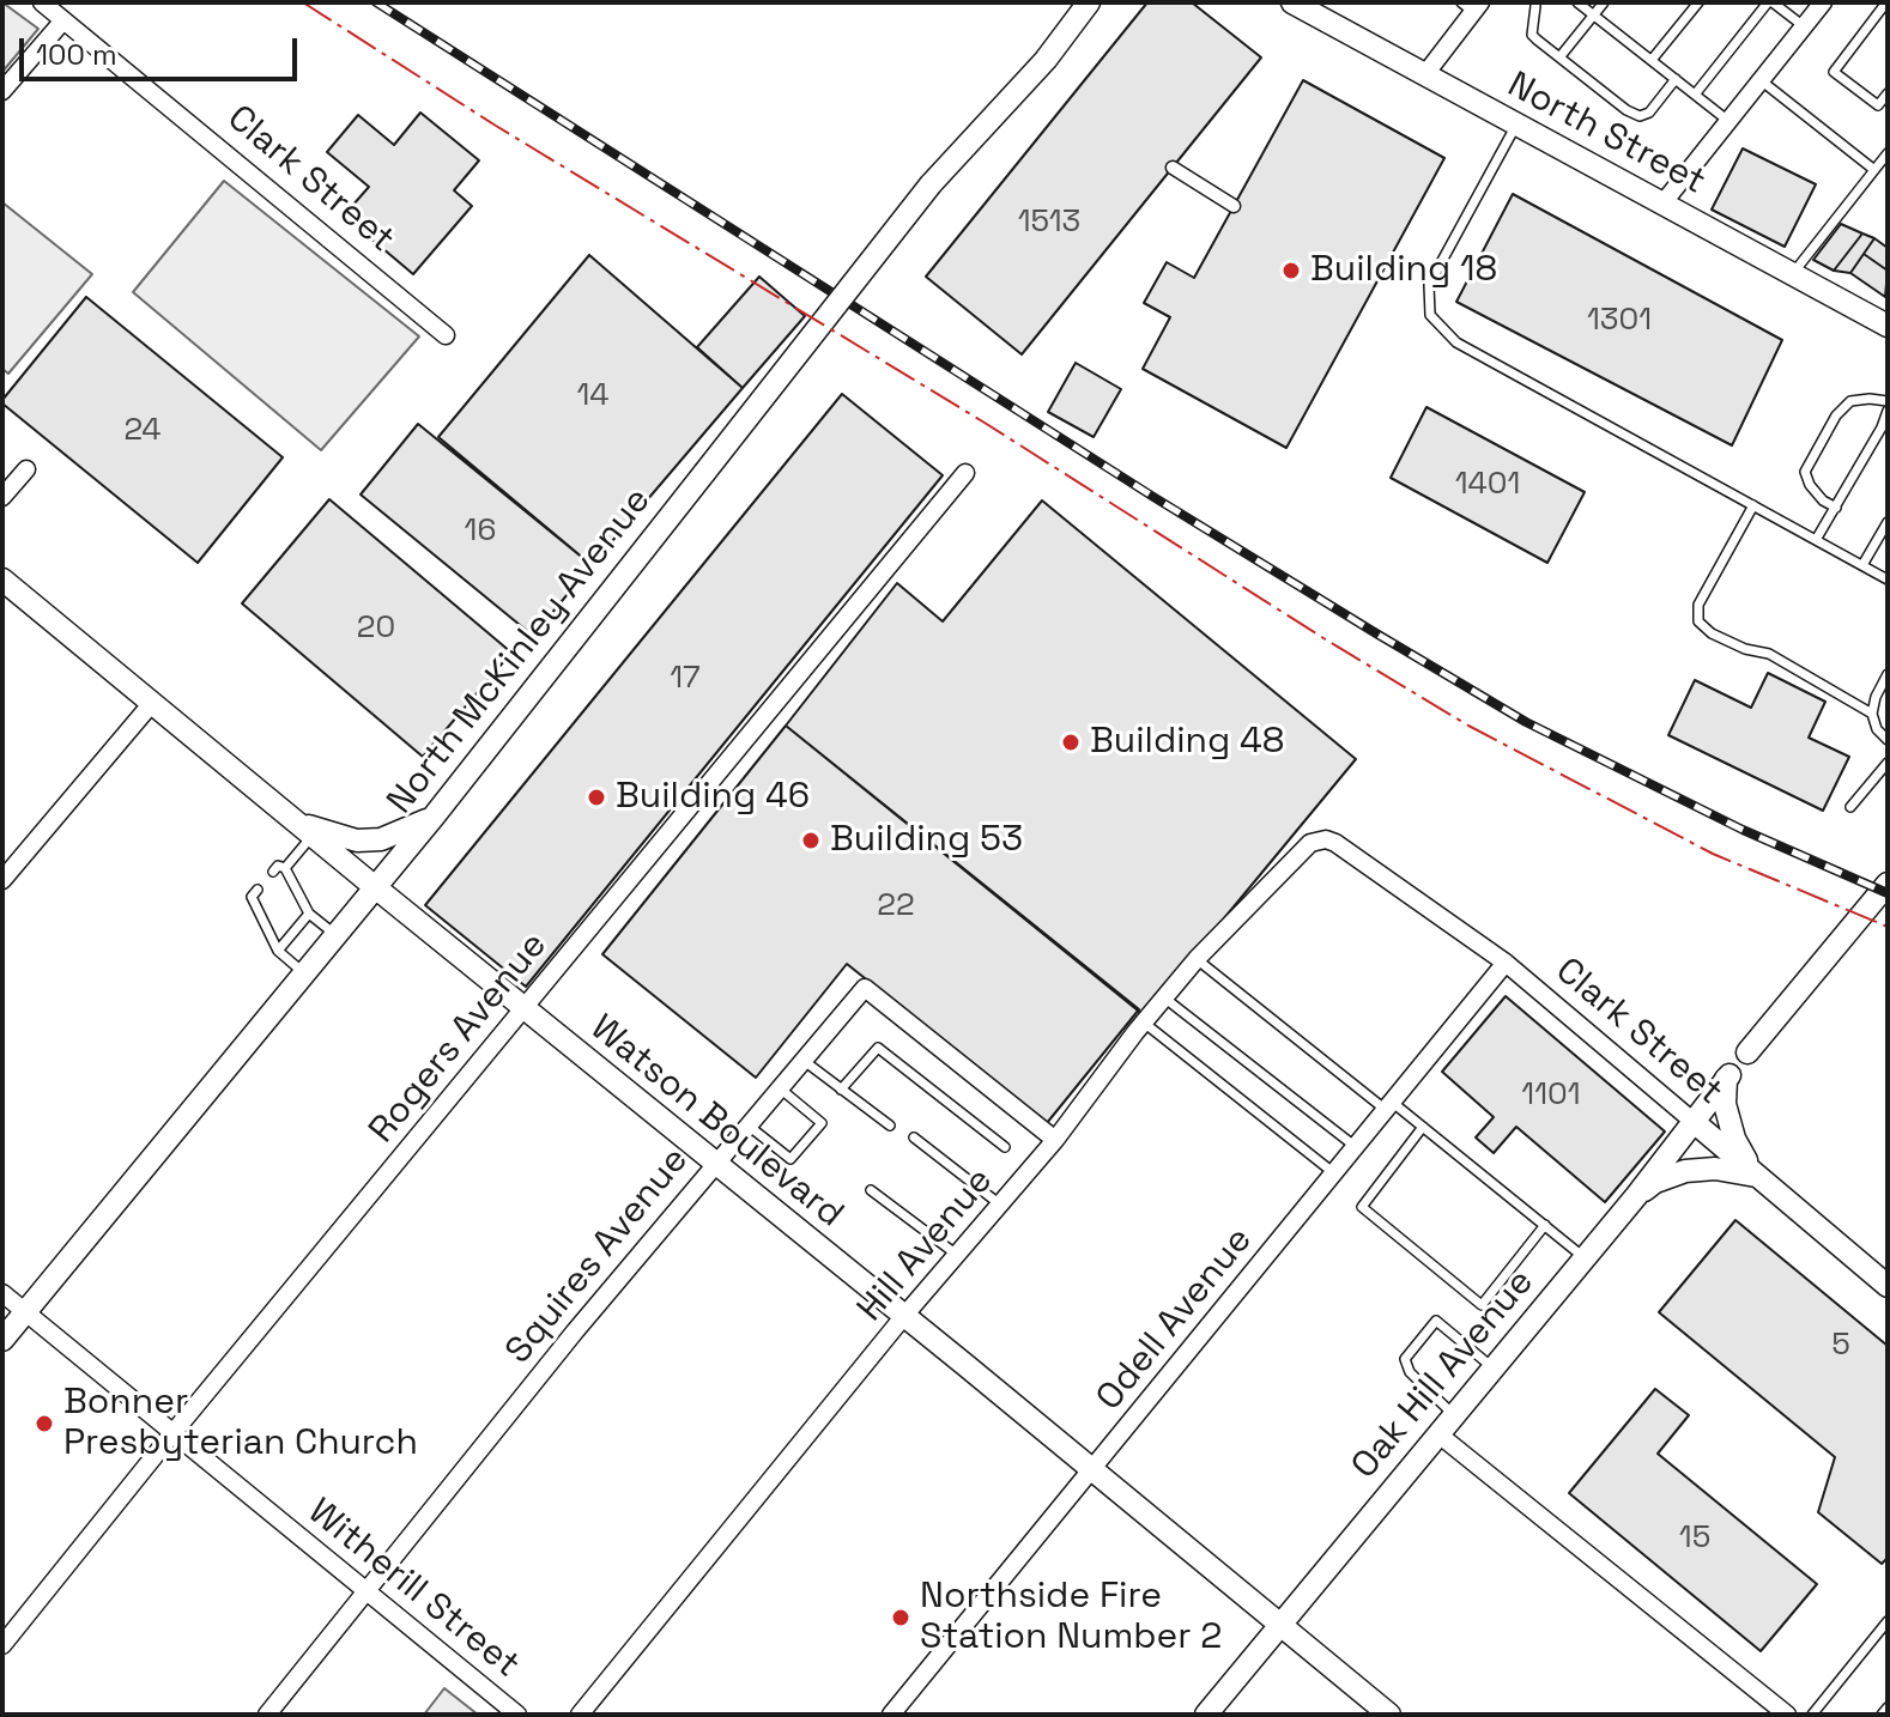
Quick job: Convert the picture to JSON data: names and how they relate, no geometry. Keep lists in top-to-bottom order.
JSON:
{
  "streets": {
    "street": [
      "North Street",
      "Clark Street",
      "North McKinley Avenue",
      "Rogers Avenue",
      "Watson Boulevard",
      "Hill Avenue",
      "Squires Avenue",
      "Odell Avenue",
      "Oak Hill Avenue",
      "Witherill Street"
    ]
  },
  "crossings": [
    ["Clark Street", "Hill Avenue"],
    ["Clark Street", "Odell Avenue"],
    ["Clark Street", "Oak Hill Avenue"],
    ["North McKinley Avenue", "Watson Boulevard"],
    ["North McKinley Avenue", "Witherill Street"],
    ["Rogers Avenue", "Watson Boulevard"],
    ["Rogers Avenue", "Witherill Street"],
    ["Watson Boulevard", "Hill Avenue"],
    ["Watson Boulevard", "Squires Avenue"],
    ["Watson Boulevard", "Odell Avenue"],
    ["Watson Boulevard", "Oak Hill Avenue"],
    ["Hill Avenue", "Squires Avenue"],
    ["Squires Avenue", "Witherill Street"]
  ],
  "places": [
    "Building 18",
    "Building 48",
    "Building 46",
    "Building 53",
    "Bonner Presbyterian Church",
    "Northside Fire Station Number 2"
  ],
  "house_numbers": [
    "1513",
    "1301",
    "14",
    "24",
    "1401",
    "16",
    "20",
    "17",
    "22",
    "1101",
    "5",
    "15"
  ],
  "scale_bar": "100 m"
}
